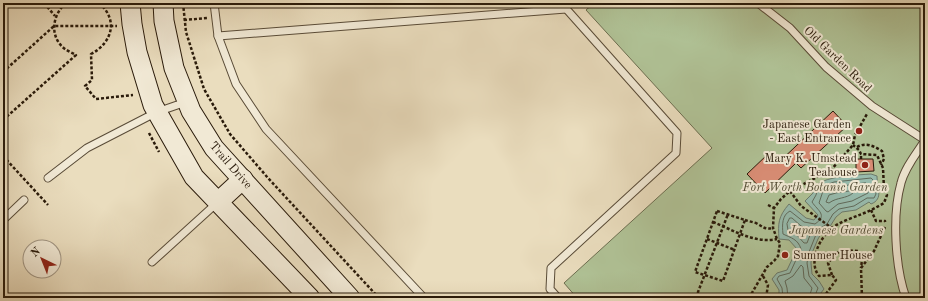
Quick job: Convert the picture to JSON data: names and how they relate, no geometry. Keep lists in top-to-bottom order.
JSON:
{
  "streets": {
    "street": ["Trail Drive"],
    "lane": ["Old Garden Road"]
  },
  "parks": ["Fort Worth Botanic Garden", "Japanese Gardens"],
  "places": ["Japanese Garden - East Entrance", "Mary K. Umstead Teahouse", "Summer House"],
  "north": "top left"
}
